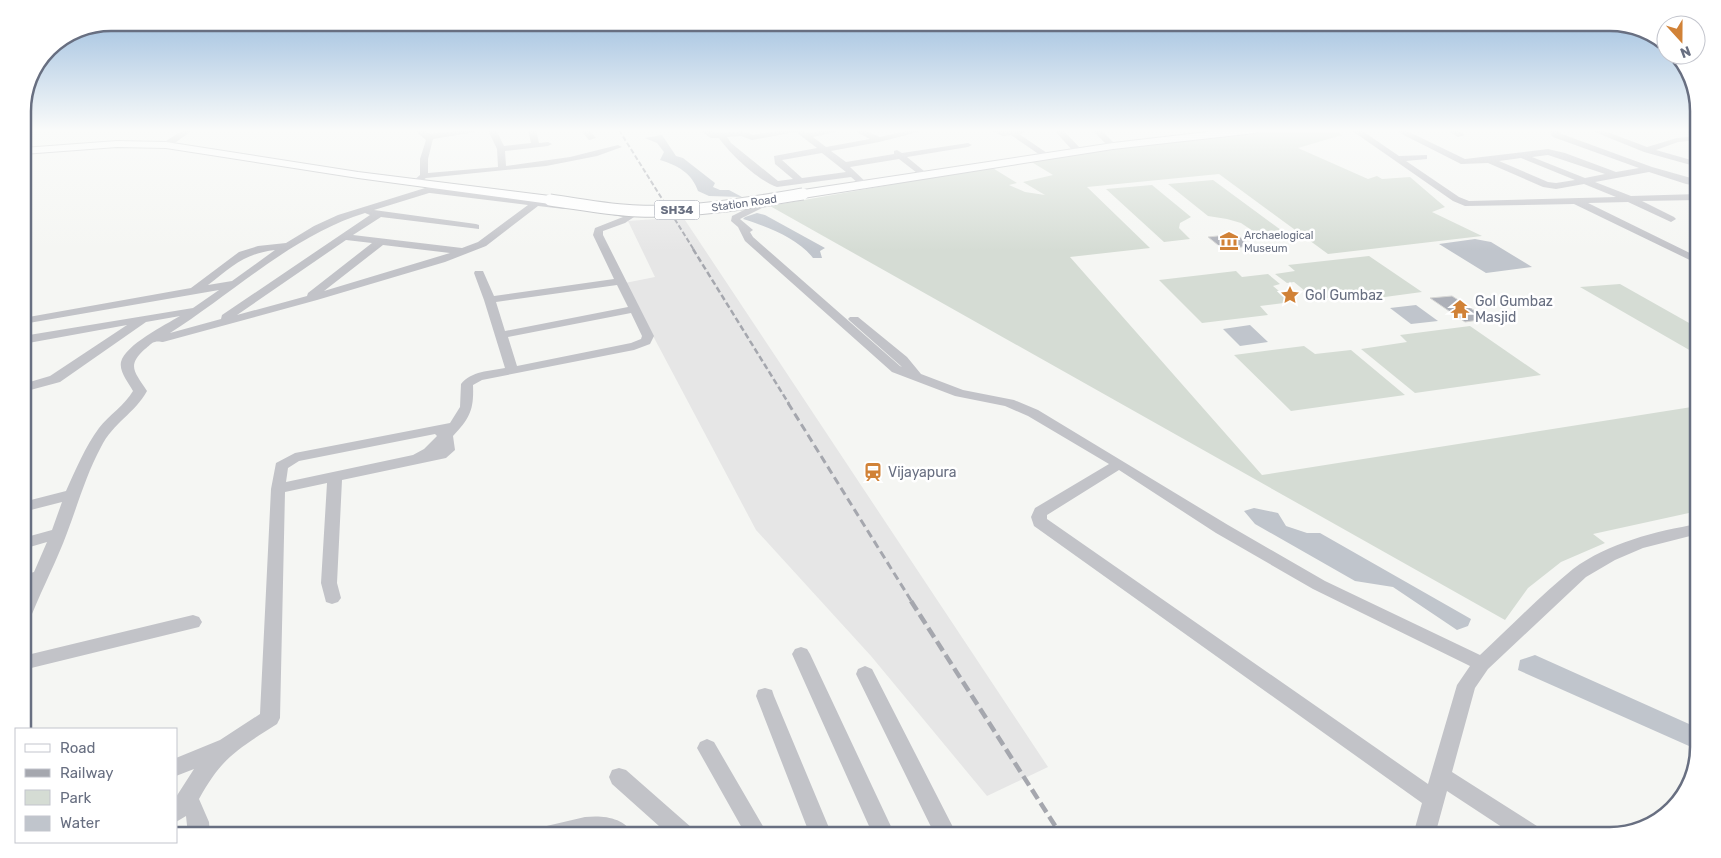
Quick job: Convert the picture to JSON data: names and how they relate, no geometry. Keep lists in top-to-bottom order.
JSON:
{
  "streets": {
    "main road": ["Station Road", "SH34"]
  },
  "crossings": [
    ["Station Road", "SH34"]
  ],
  "places": {
    "museum": ["Archaelogical Museum"],
    "place": ["Gol Gumbaz"],
    "temple": ["Gol Gumbaz Masjid"],
    "station": ["Vijayapura"]
  },
  "legend": [
    "Road",
    "Railway",
    "Park",
    "Water"
  ],
  "north": "bottom"
}
